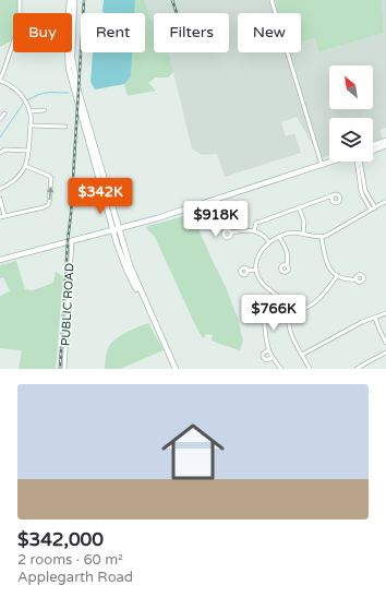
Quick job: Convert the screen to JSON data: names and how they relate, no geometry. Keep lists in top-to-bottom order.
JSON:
{
  "streets": {
    "street": ["PUBLIC ROAD"]
  },
  "north": "top left",
  "page": {
    "chip": [
      "Buy",
      "Rent",
      "Filters",
      "New"
    ],
    "price": ["$342K", "$918K", "$766K"],
    "list": [
      {
        "name": "$342,000",
        "note": "2 rooms · 60 m² · Applegarth Road"
      }
    ]
  }
}
